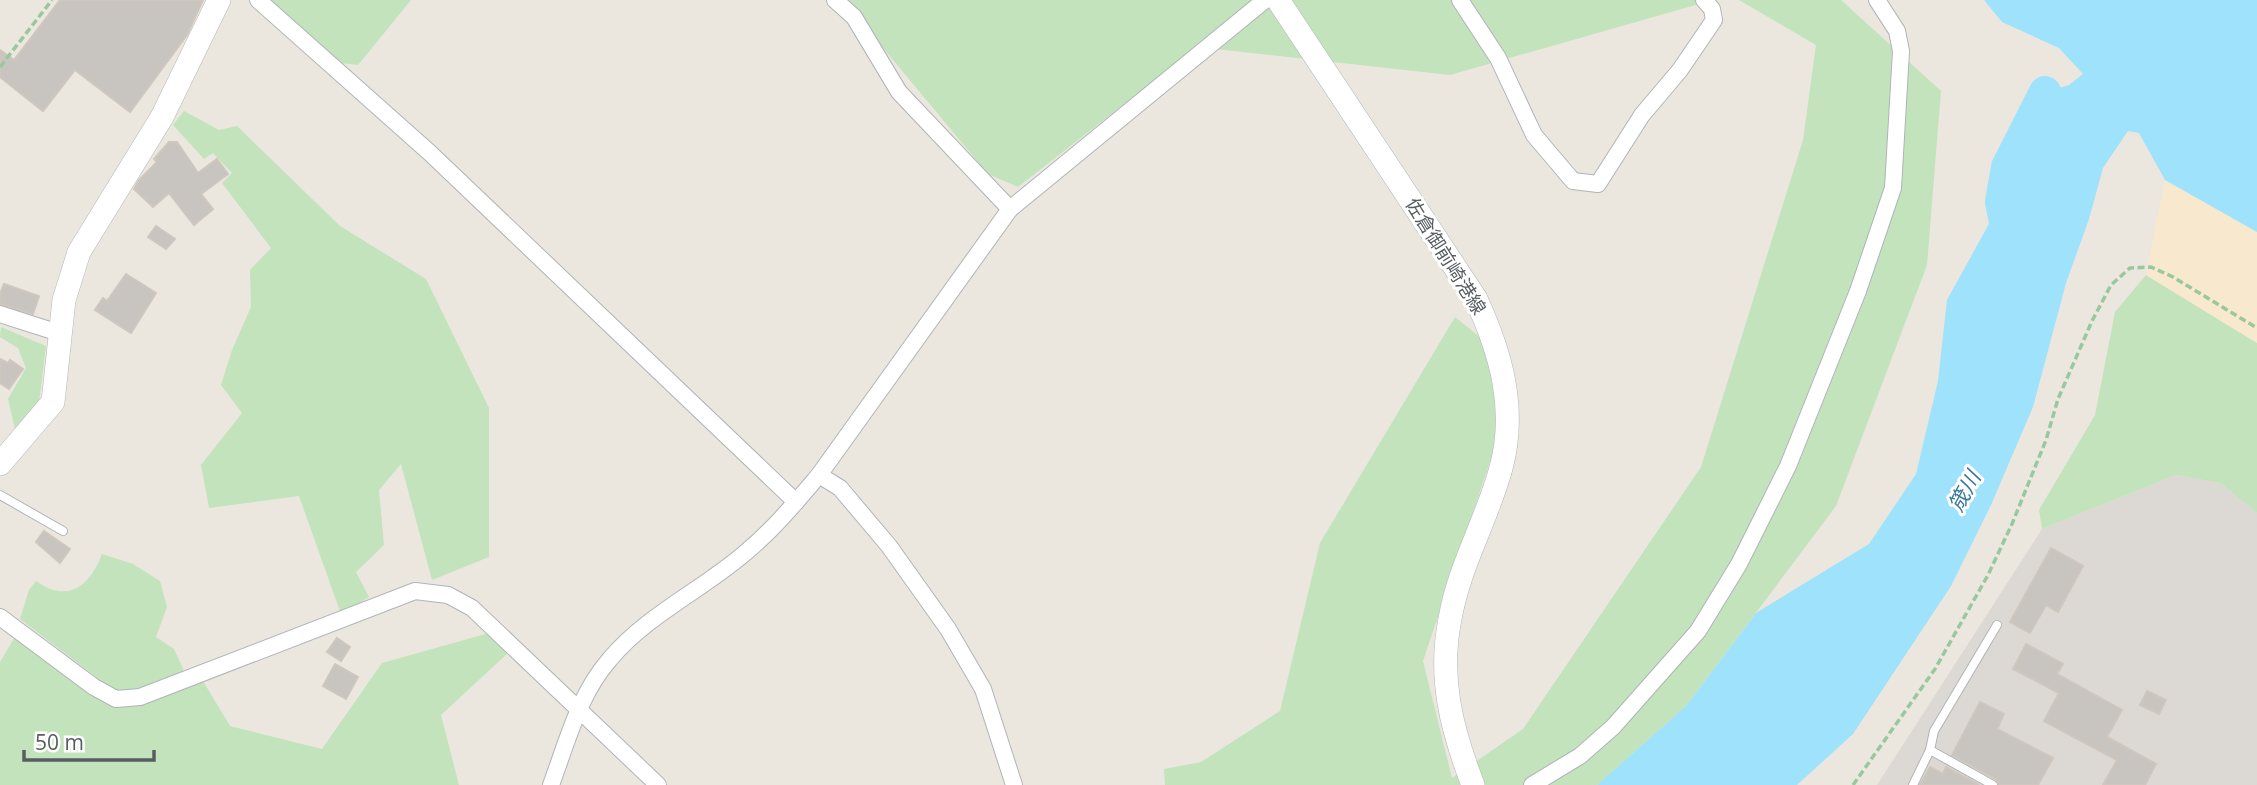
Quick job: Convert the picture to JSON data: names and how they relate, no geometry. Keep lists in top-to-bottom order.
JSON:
{
  "streets": {
    "main road": ["佐倉御前崎港線"]
  },
  "water": ["筬川"],
  "scale_bar": "50 m"
}
